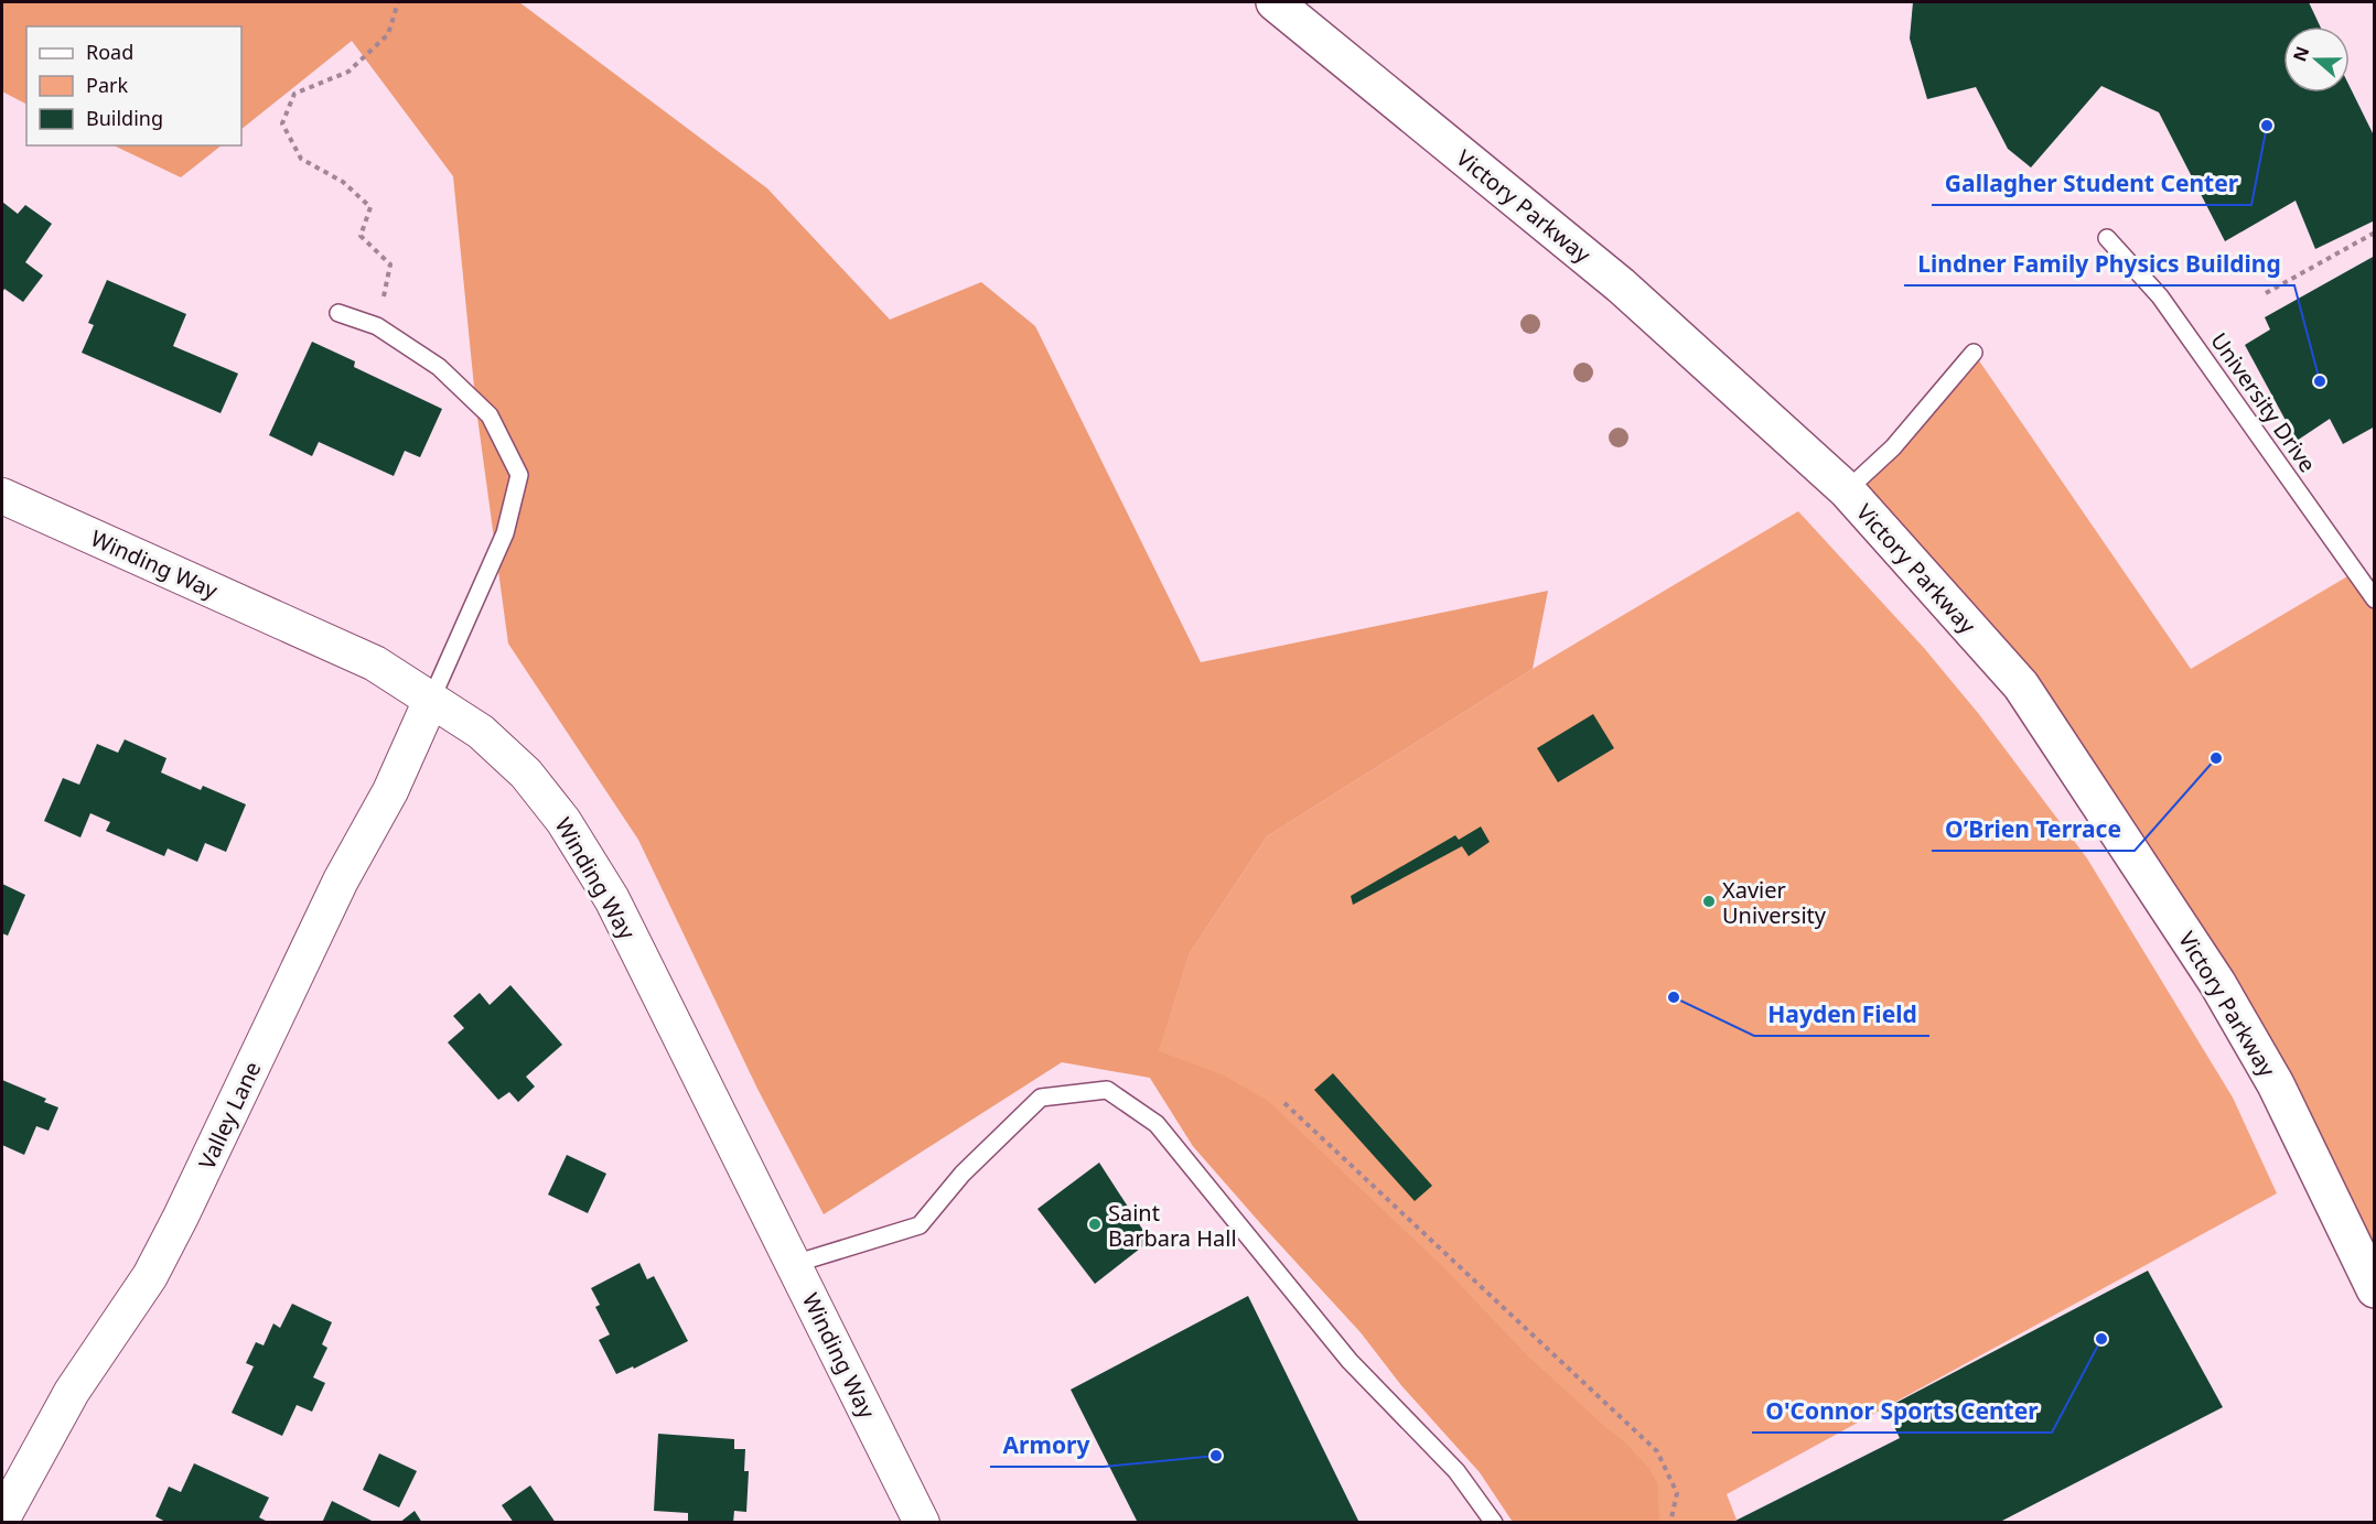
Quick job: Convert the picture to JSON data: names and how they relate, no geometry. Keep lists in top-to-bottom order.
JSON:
{
  "streets": {
    "street": ["Victory Parkway", "Winding Way", "Valley Lane"],
    "lane": ["University Drive"]
  },
  "crossings": [
    ["Winding Way", "Valley Lane"]
  ],
  "places": [
    "Gallagher Student Center",
    "Lindner Family Physics Building",
    "O’Brien Terrace",
    "Xavier University",
    "Hayden Field",
    "Saint Barbara Hall",
    "O'Connor Sports Center",
    "Armory"
  ],
  "legend": ["Road", "Park", "Building"],
  "north": "left"
}
